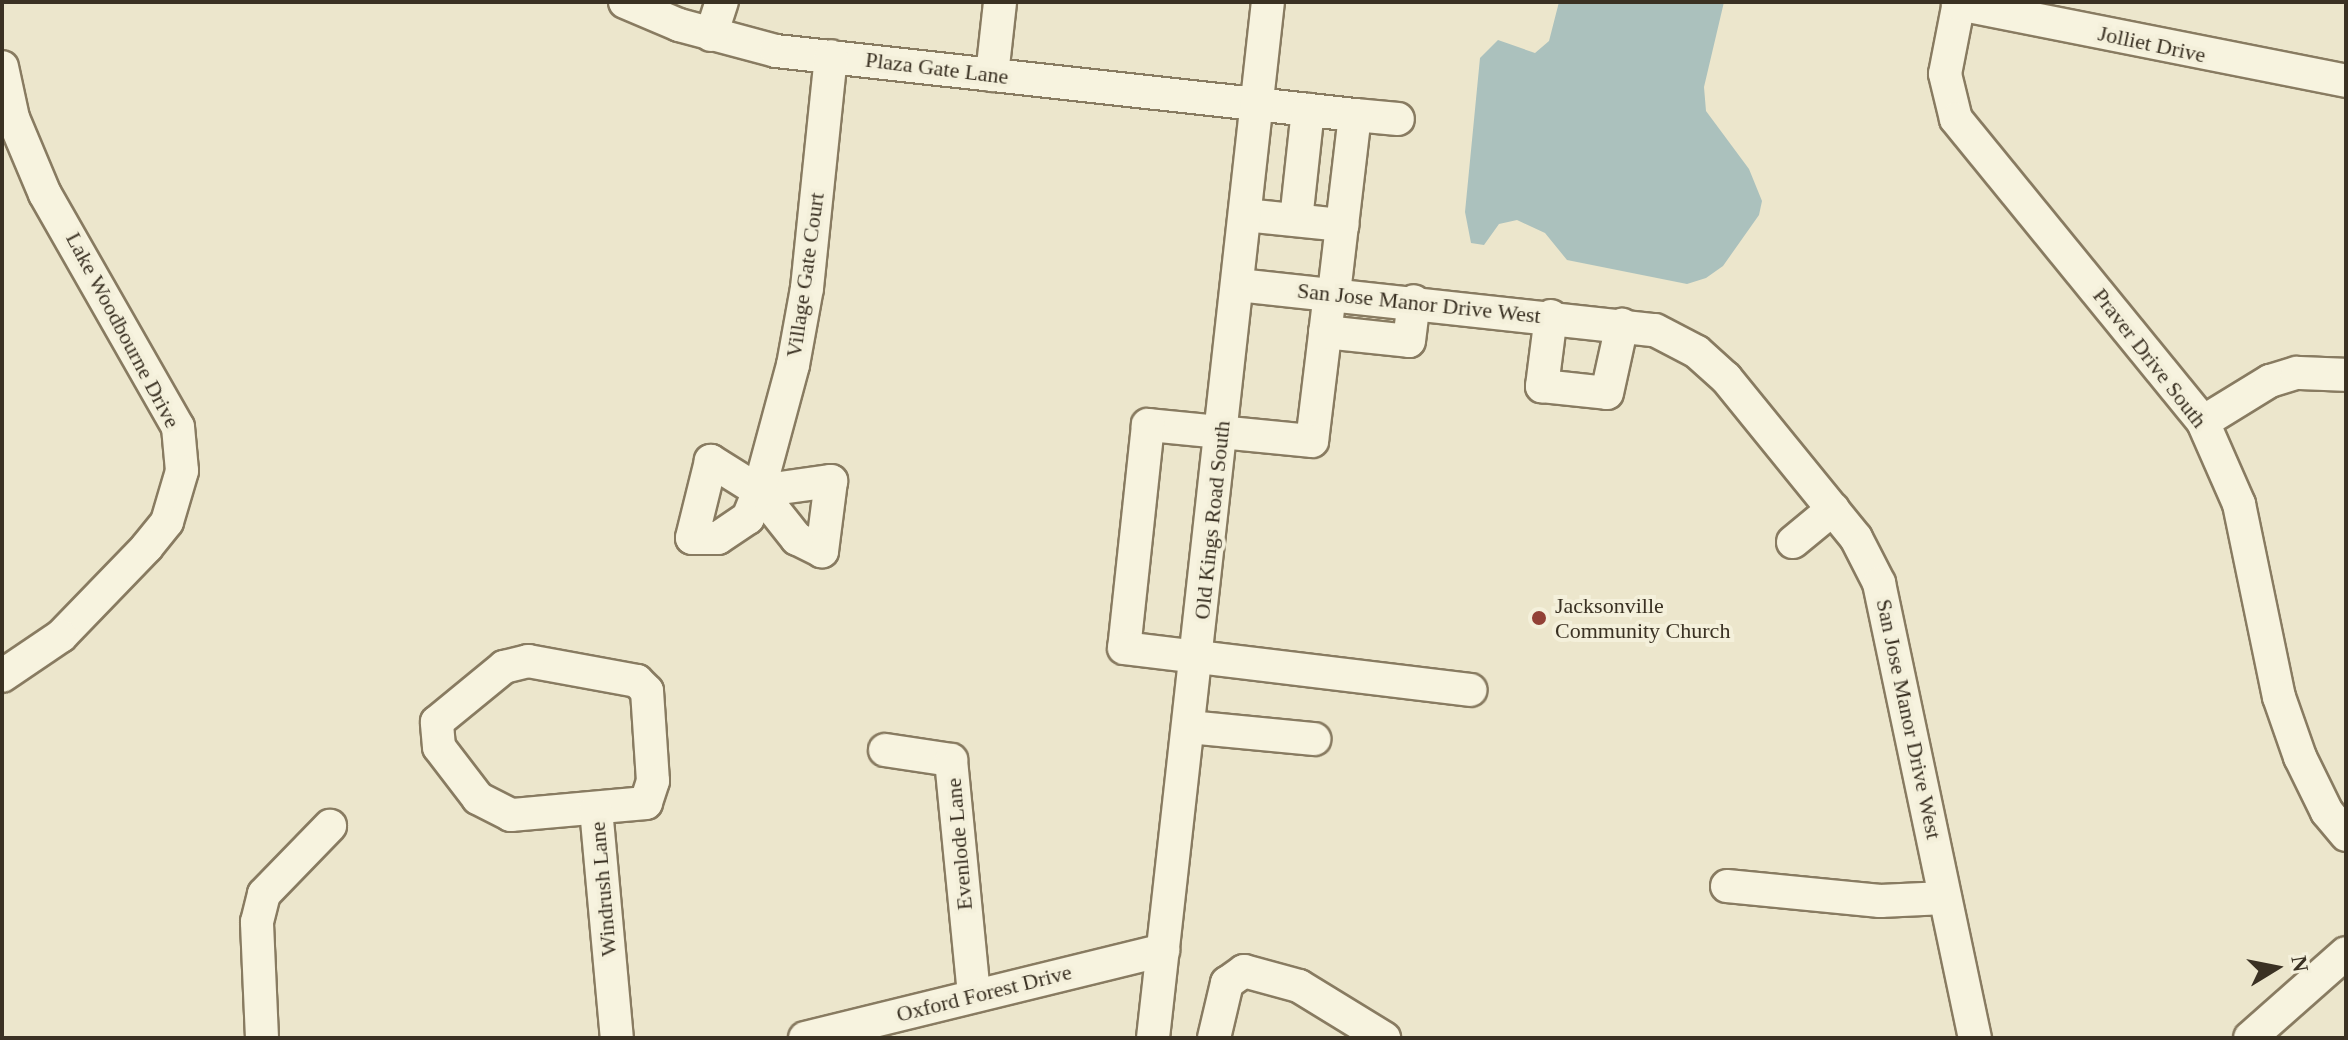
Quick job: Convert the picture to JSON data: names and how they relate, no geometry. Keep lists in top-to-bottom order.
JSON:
{
  "streets": {
    "street": [
      "Jolliet Drive",
      "Plaza Gate Lane",
      "Village Gate Court",
      "San Jose Manor Drive West",
      "Lake Woodbourne Drive",
      "Praver Drive South",
      "Old Kings Road South",
      "Evenlode Lane",
      "Windrush Lane",
      "Oxford Forest Drive"
    ]
  },
  "crossings": [
    ["Jolliet Drive", "Praver Drive South"],
    ["Plaza Gate Lane", "Village Gate Court"],
    ["Plaza Gate Lane", "Old Kings Road South"],
    ["San Jose Manor Drive West", "Old Kings Road South"],
    ["Old Kings Road South", "Oxford Forest Drive"],
    ["Evenlode Lane", "Oxford Forest Drive"]
  ],
  "places": ["Jacksonville Community Church"],
  "north": "right"
}
